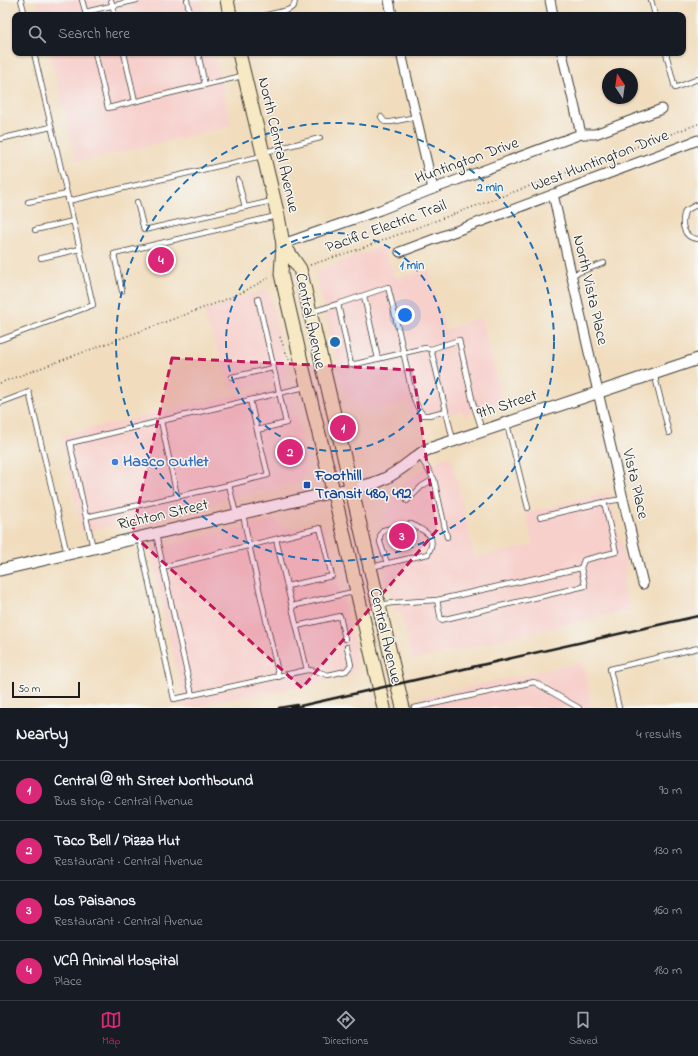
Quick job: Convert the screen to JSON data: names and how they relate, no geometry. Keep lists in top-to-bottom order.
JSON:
{
  "streets": {
    "main road": ["North Central Avenue", "Central Avenue"],
    "street": [
      "Huntington Drive",
      "West Huntington Drive",
      "North Vista Place",
      "9th Street",
      "Vista Place",
      "Richton Street"
    ],
    "path": ["Pacific Electric Trail"]
  },
  "crossings": [
    ["North Central Avenue", "Huntington Drive"],
    ["North Central Avenue", "Central Avenue"],
    ["Huntington Drive", "Central Avenue"],
    ["West Huntington Drive", "North Vista Place"],
    ["North Vista Place", "9th Street"],
    ["North Vista Place", "Vista Place"],
    ["Central Avenue", "9th Street"],
    ["Central Avenue", "Richton Street"],
    ["9th Street", "Vista Place"],
    ["9th Street", "Richton Street"]
  ],
  "places": {
    "other": ["Hasco Outlet"],
    "transit": ["Foothill Transit 480, 492"]
  },
  "scale_bar": "50 m",
  "north": "top",
  "page": {
    "search": "Search here",
    "pins": [
      "4",
      "1",
      "2",
      "3"
    ],
    "scale": "50 m",
    "heading": ["Nearby", "4 results"],
    "list": [
      {
        "mark": "1",
        "name": "Central @ 9th Street Northbound",
        "note": "Bus stop · Central Avenue",
        "value": "90 m"
      },
      {
        "mark": "2",
        "name": "Taco Bell / Pizza Hut",
        "note": "Restaurant · Central Avenue",
        "value": "130 m"
      },
      {
        "mark": "3",
        "name": "Los Paisanos",
        "note": "Restaurant · Central Avenue",
        "value": "160 m"
      },
      {
        "mark": "4",
        "name": "VCA Animal Hospital",
        "note": "Place",
        "value": "180 m"
      }
    ],
    "nav": ["Map", "Directions", "Saved"]
  },
  "rings": ["2 min", "1 min"]
}
